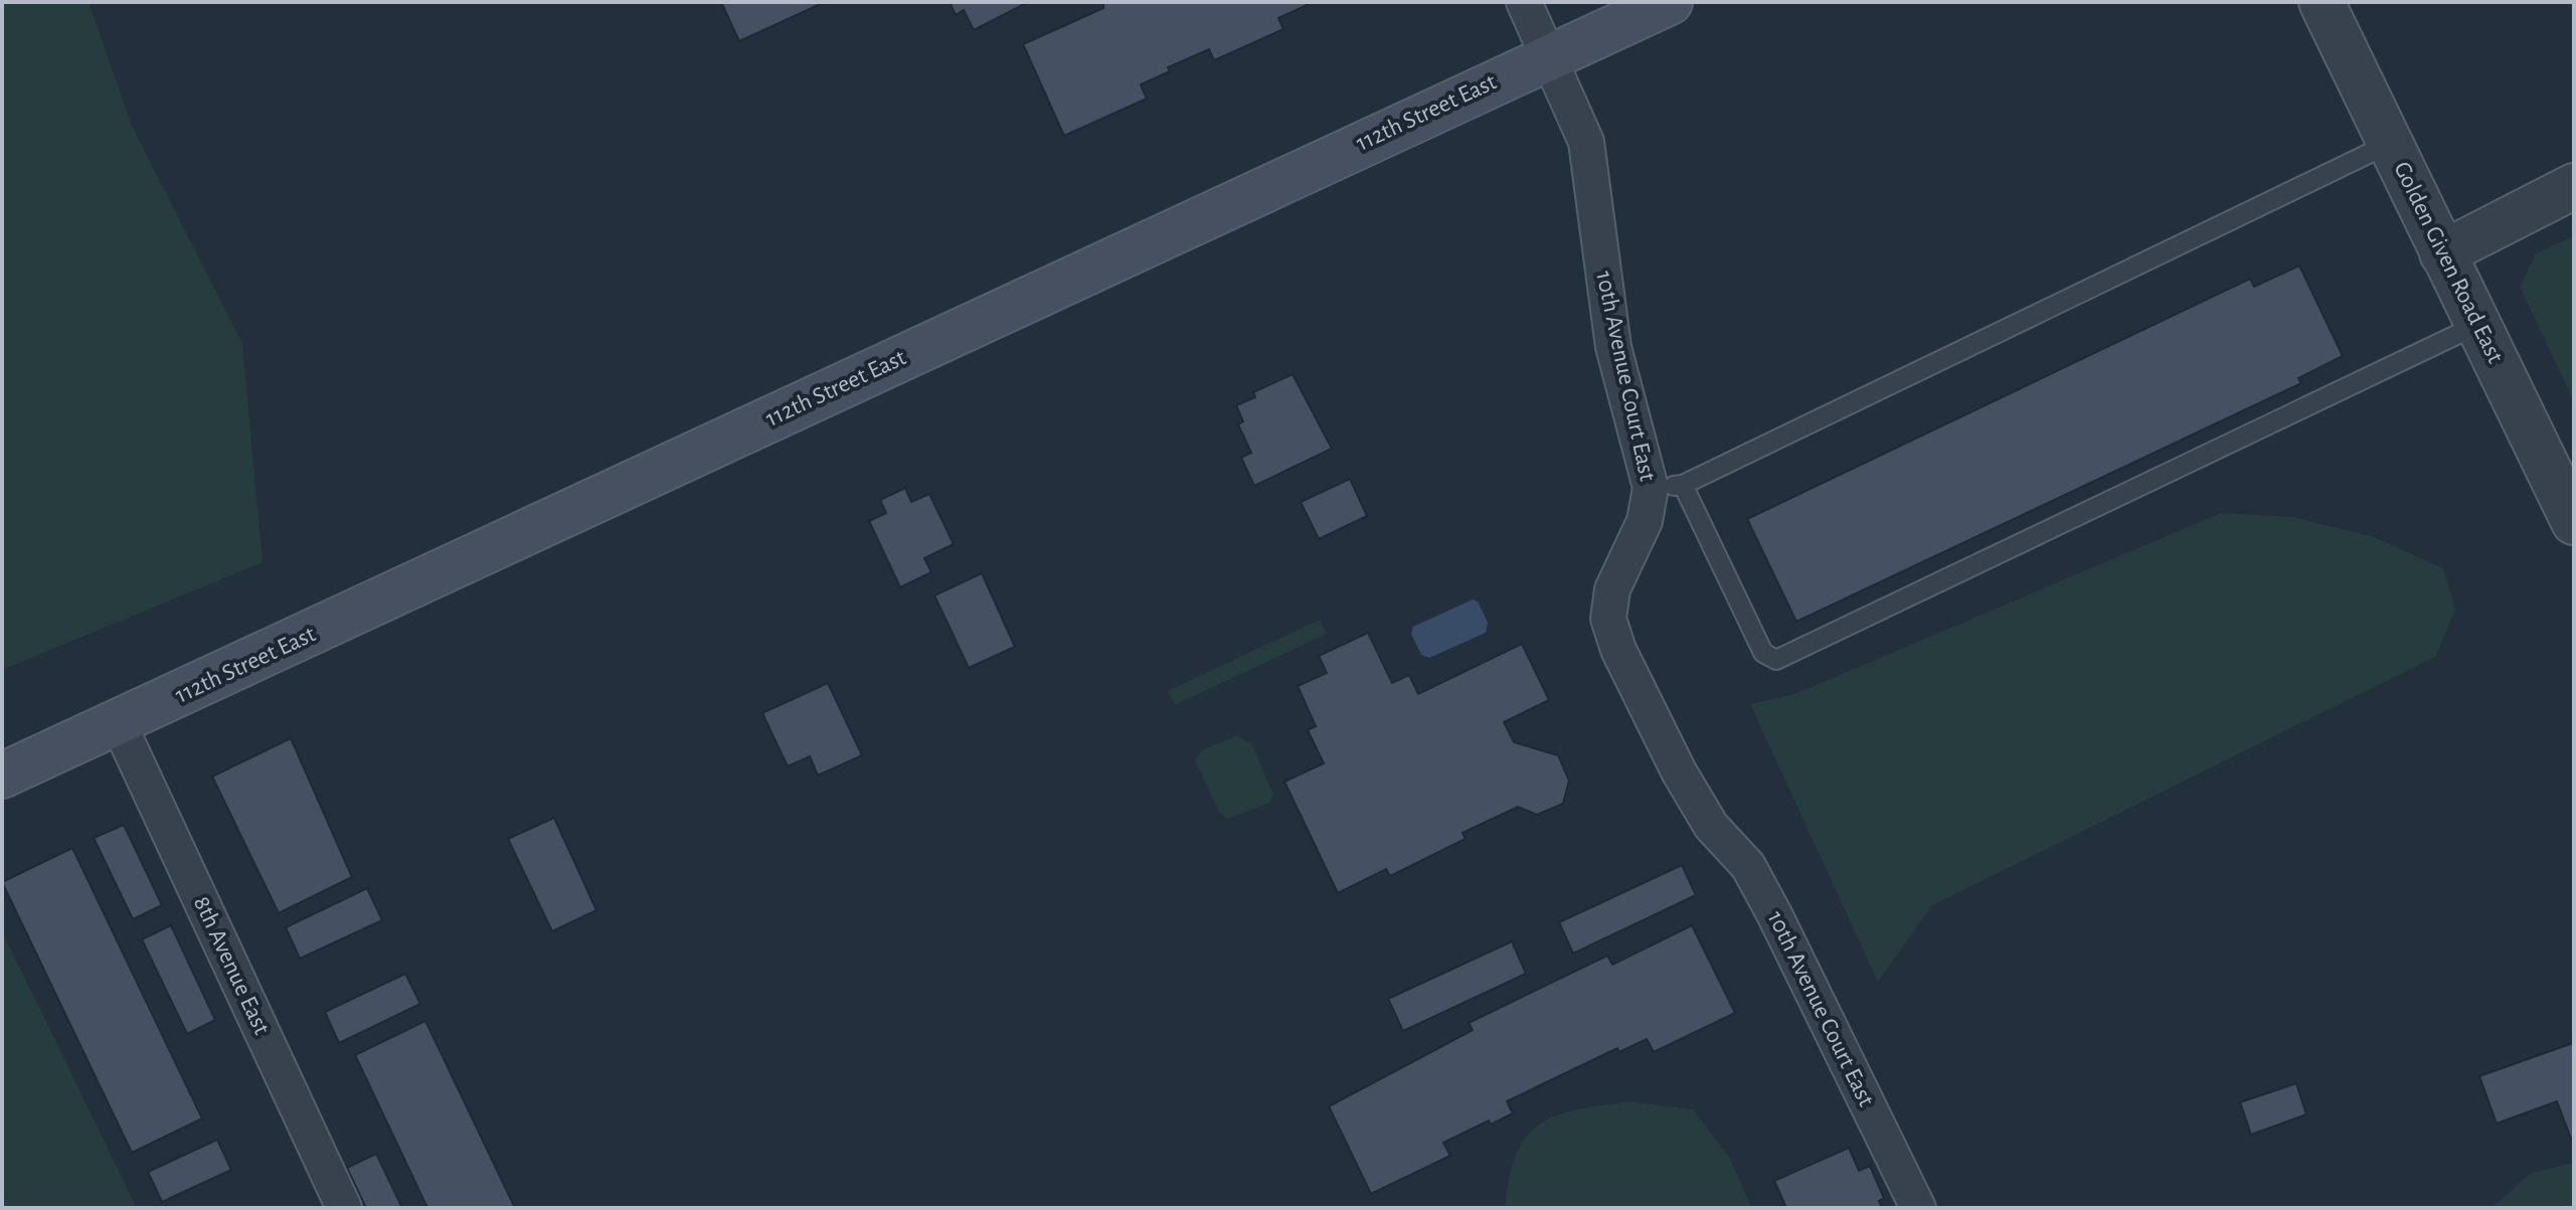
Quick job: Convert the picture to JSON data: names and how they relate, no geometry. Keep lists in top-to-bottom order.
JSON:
{
  "streets": {
    "main road": ["112th Street East"],
    "street": ["Golden Given Road East", "10th Avenue Court East", "8th Avenue East"]
  },
  "crossings": [
    ["112th Street East", "10th Avenue Court East"],
    ["112th Street East", "8th Avenue East"]
  ]
}
